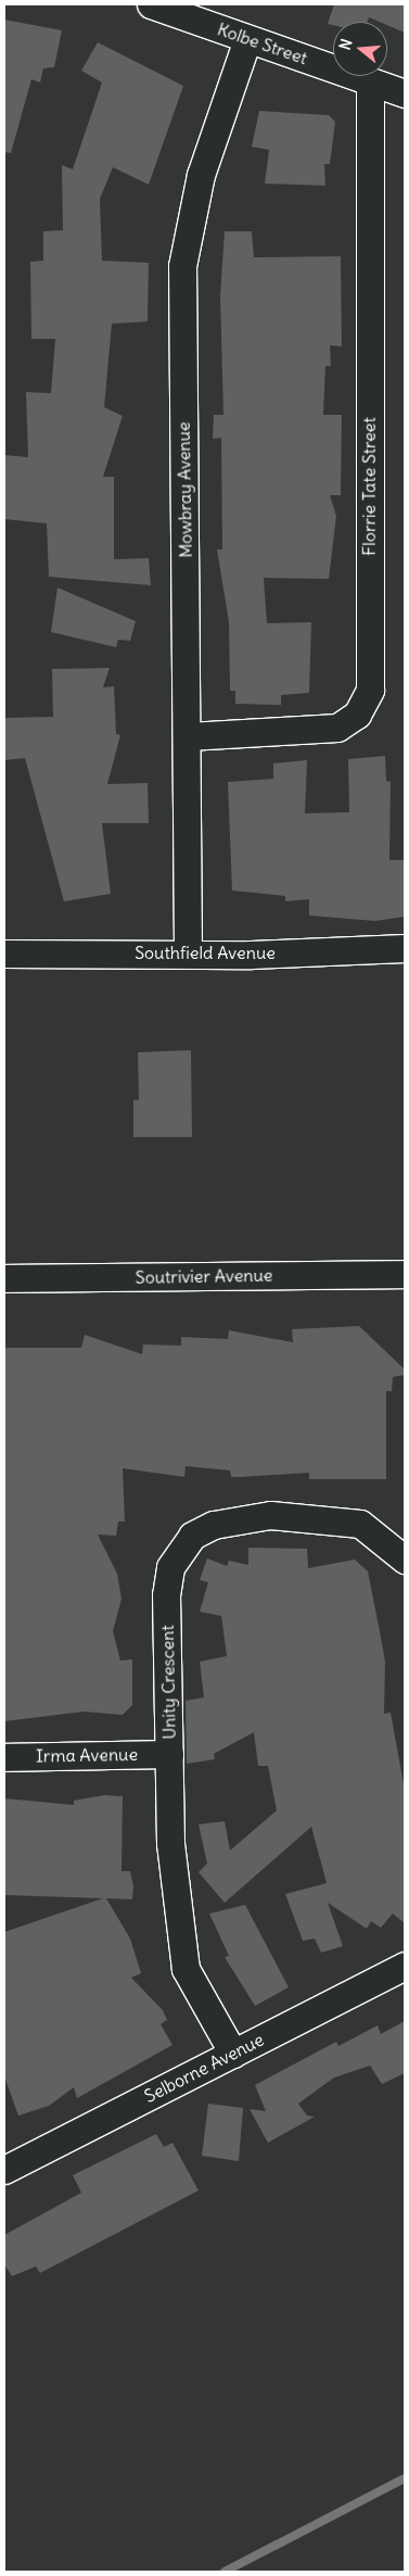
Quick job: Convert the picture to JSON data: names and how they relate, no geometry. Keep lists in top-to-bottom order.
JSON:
{
  "streets": {
    "street": [
      "Kolbe Street",
      "Florrie Tate Street",
      "Mowbray Avenue",
      "Southfield Avenue",
      "Soutrivier Avenue",
      "Unity Crescent",
      "Irma Avenue",
      "Selborne Avenue"
    ]
  },
  "crossings": [
    ["Kolbe Street", "Florrie Tate Street"],
    ["Kolbe Street", "Mowbray Avenue"],
    ["Florrie Tate Street", "Mowbray Avenue"],
    ["Mowbray Avenue", "Southfield Avenue"],
    ["Unity Crescent", "Irma Avenue"],
    ["Unity Crescent", "Selborne Avenue"]
  ],
  "north": "left"
}
